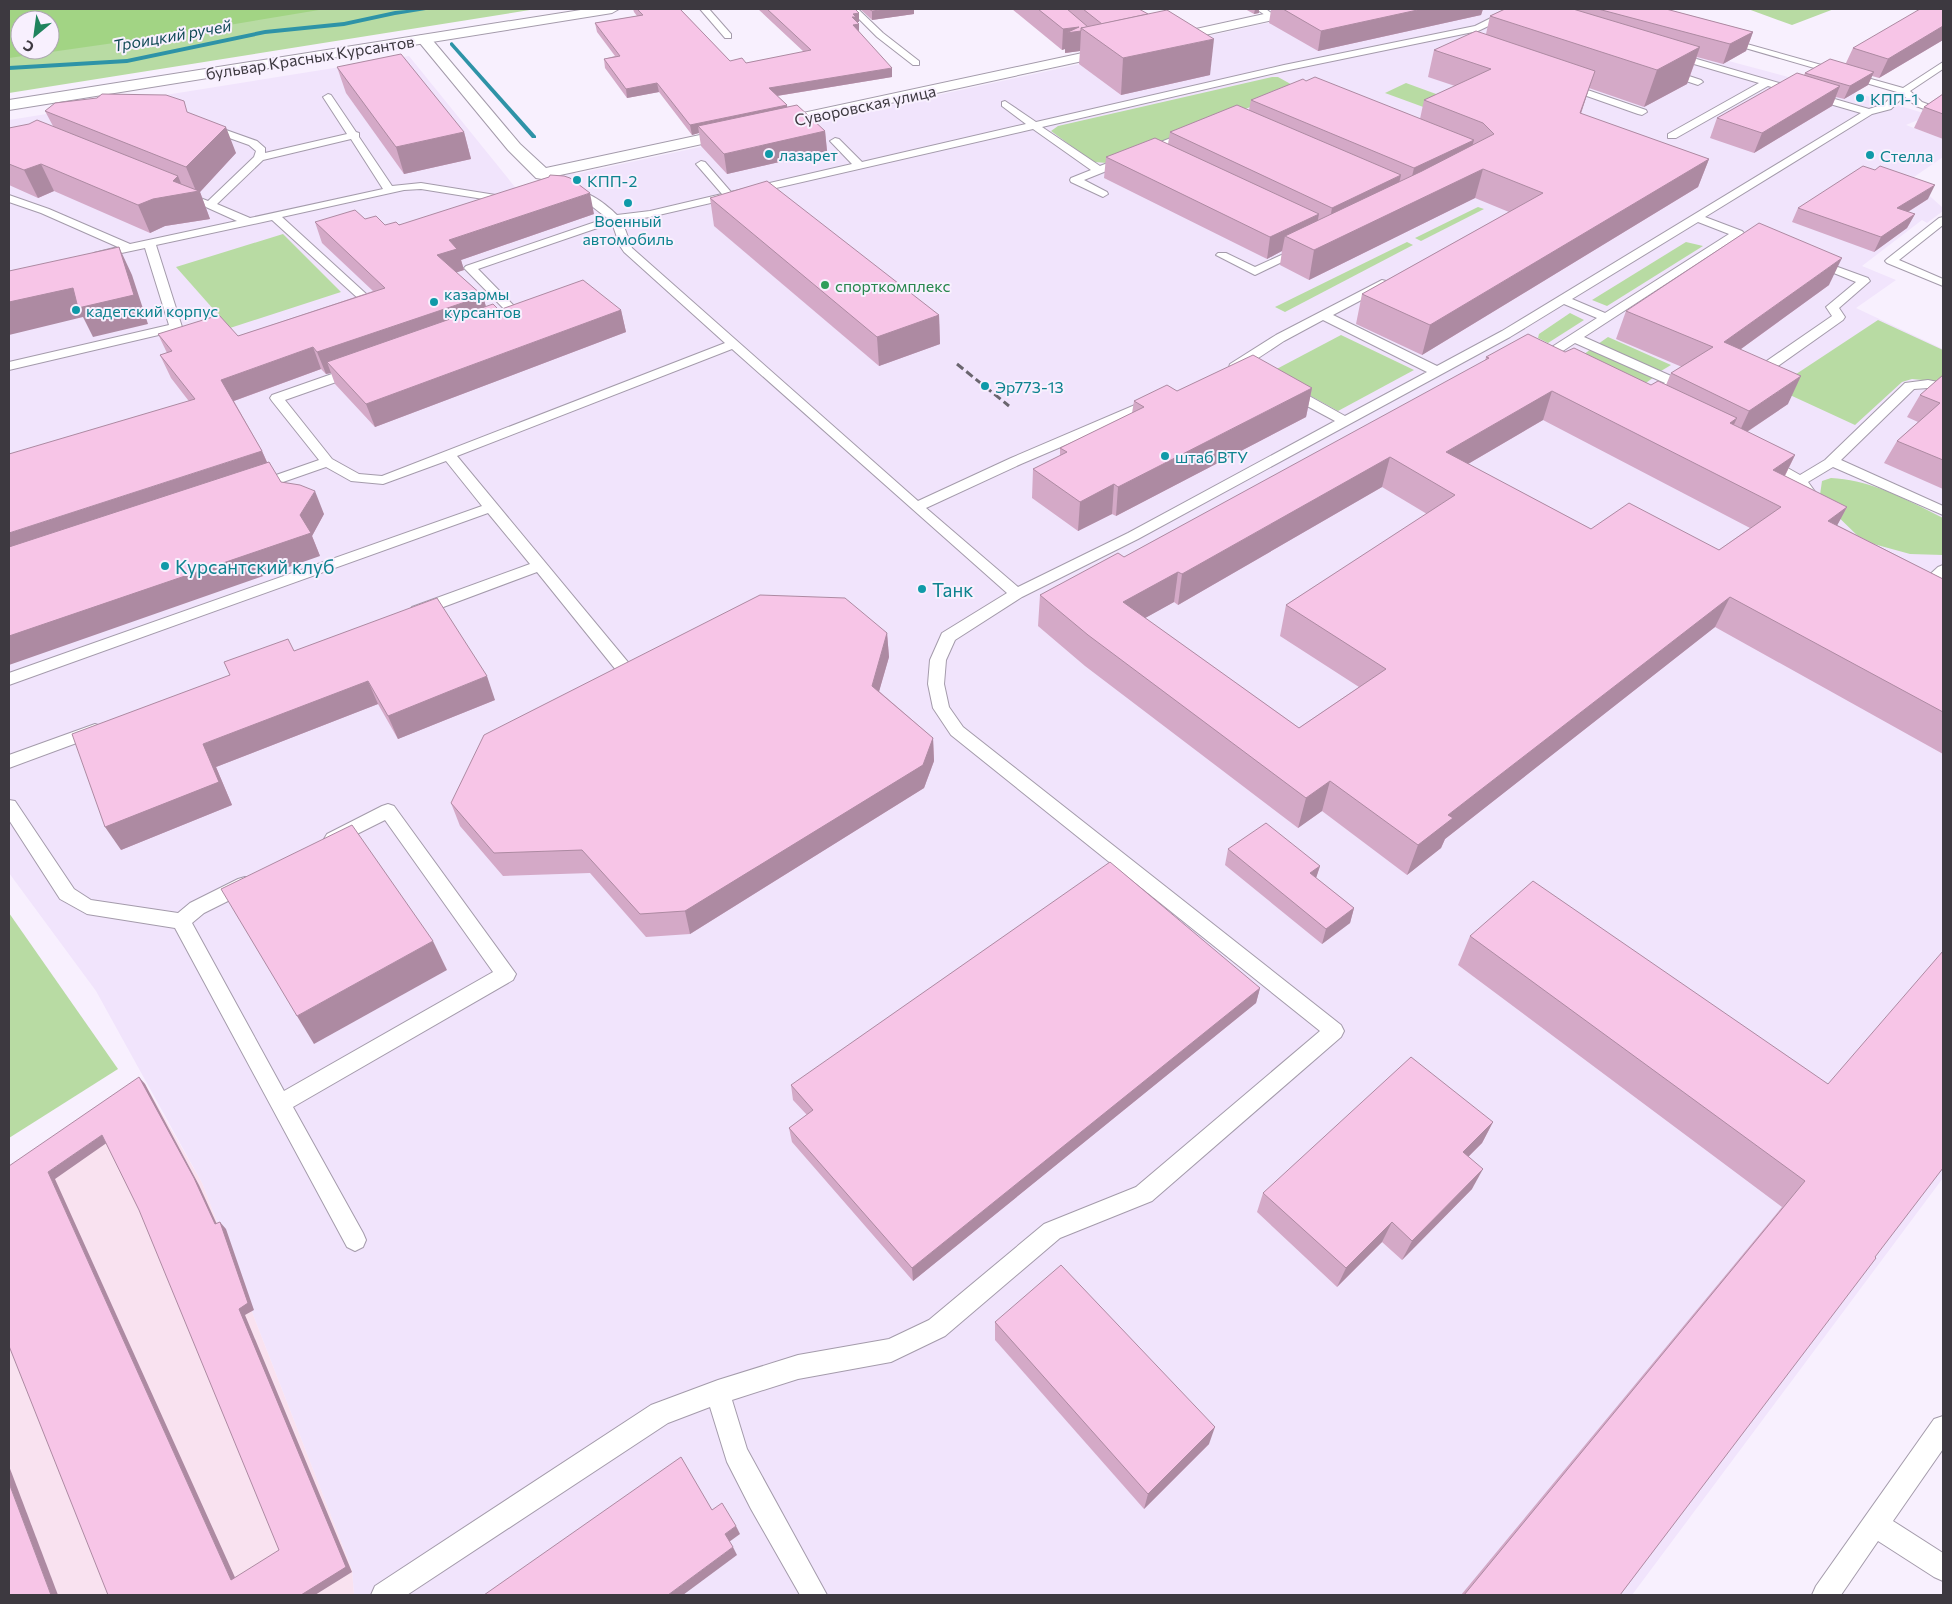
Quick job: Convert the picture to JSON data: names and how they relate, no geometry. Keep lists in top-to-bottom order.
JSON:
{
  "streets": {
    "street": ["бульвар Красных Курсантов", "Суворовская улица"]
  },
  "crossings": [
    ["бульвар Красных Курсантов", "Суворовская улица"]
  ],
  "water": ["Троицкий ручей"],
  "places": [
    "КПП-1",
    "лазарет",
    "Стелла",
    "КПП-2",
    "Военный автомобиль",
    "спорткомплекс",
    "казармы курсантов",
    "кадетский корпус",
    "Эр773-13",
    "штаб ВТУ",
    "Курсантский клуб",
    "Танк"
  ],
  "north": "bottom left"
}
